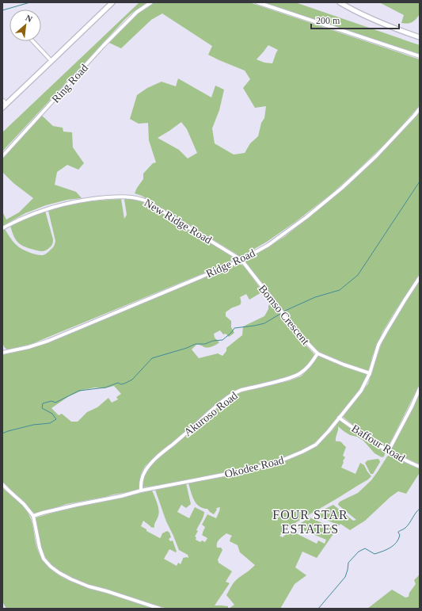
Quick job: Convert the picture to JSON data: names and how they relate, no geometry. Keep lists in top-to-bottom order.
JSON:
{
  "streets": {
    "street": [
      "Ring Road",
      "New Ridge Road",
      "Ridge Road",
      "Bomso Crescent",
      "Akuroso Road",
      "Baffour Road",
      "Okodee Road"
    ]
  },
  "crossings": [
    ["New Ridge Road", "Ridge Road"],
    ["New Ridge Road", "Bomso Crescent"],
    ["Ridge Road", "Bomso Crescent"],
    ["Bomso Crescent", "Akuroso Road"],
    ["Bomso Crescent", "Okodee Road"],
    ["Akuroso Road", "Okodee Road"],
    ["Baffour Road", "Okodee Road"]
  ],
  "districts": ["FOUR STAR ESTATES"],
  "scale_bar": "200 m",
  "north": "top right"
}
